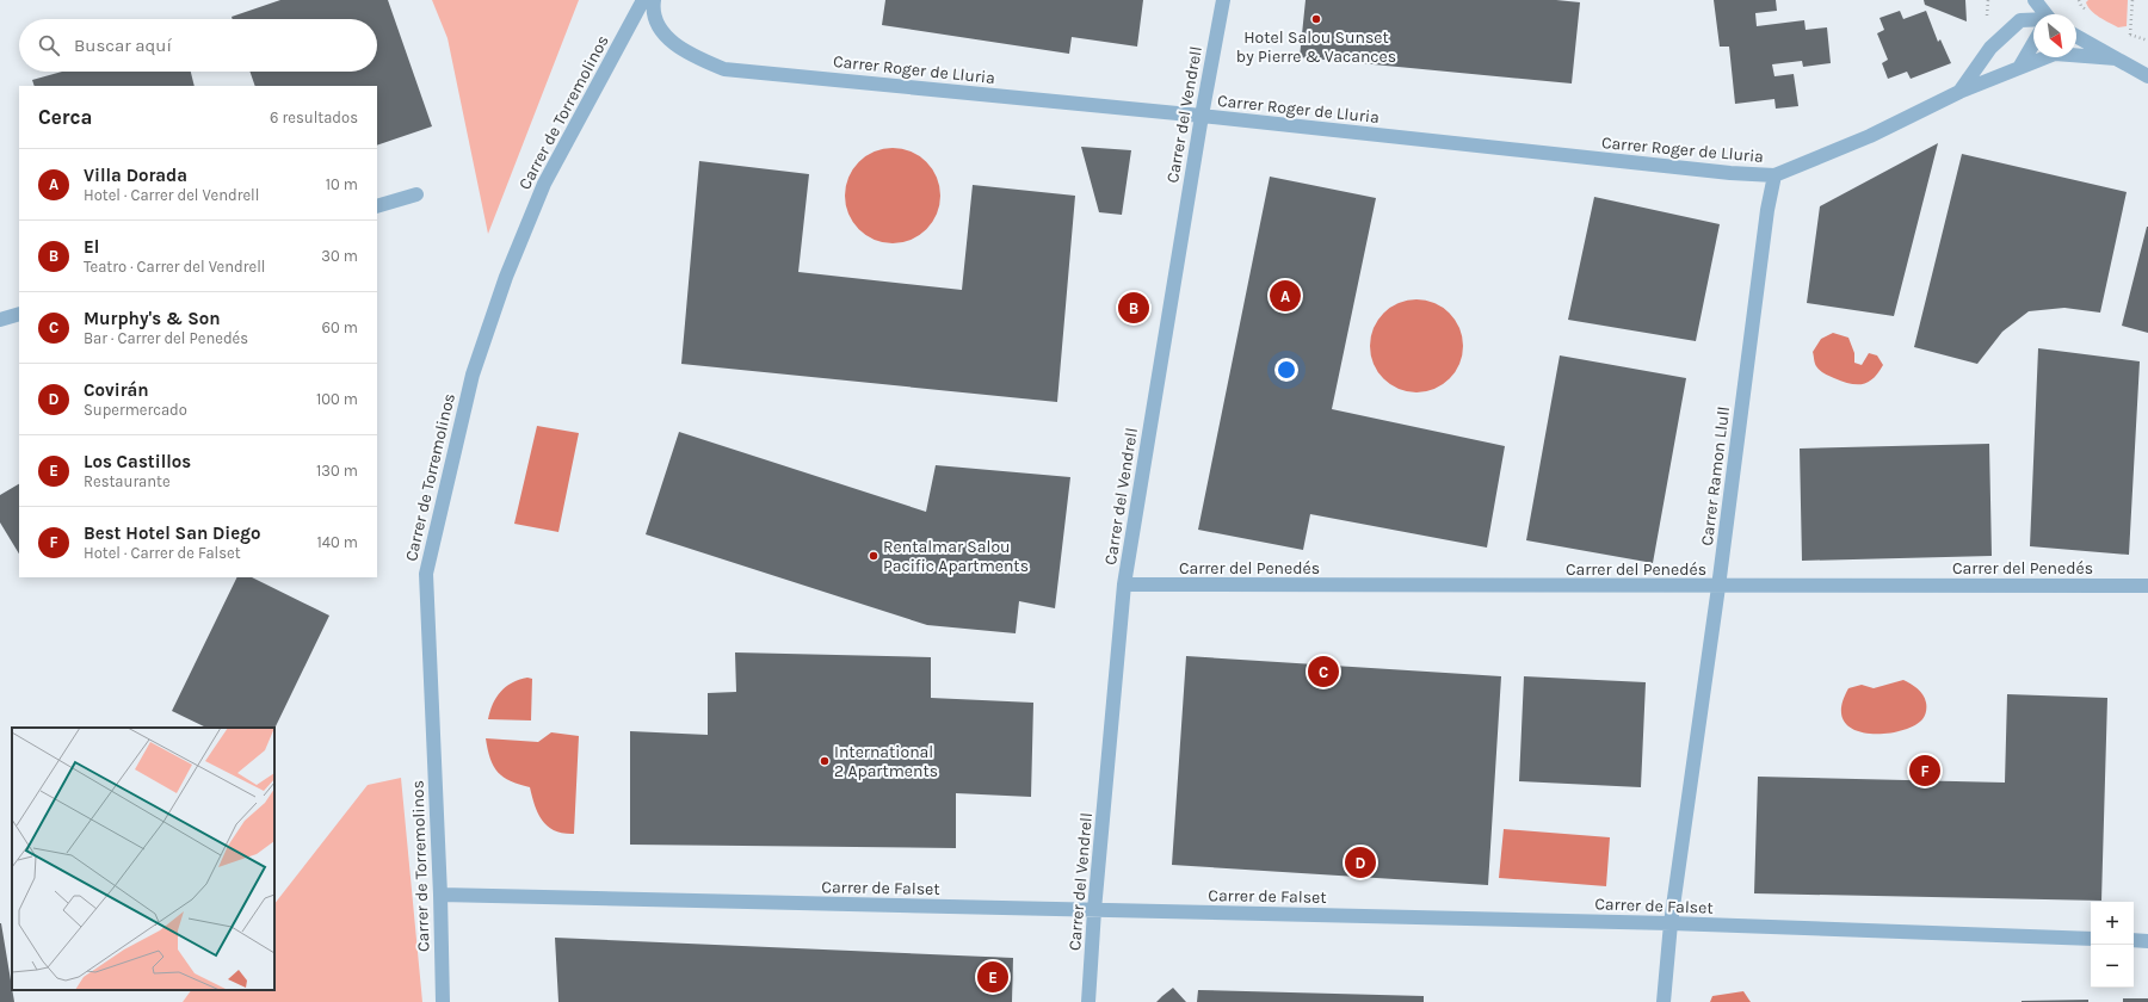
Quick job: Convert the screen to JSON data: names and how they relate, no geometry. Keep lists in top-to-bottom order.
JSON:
{
  "streets": {
    "street": [
      "Carrer Roger de Lluria",
      "Carrer de Torremolinos",
      "Carrer del Vendrell",
      "Carrer Ramon Llull",
      "Carrer del Penedés",
      "Carrer de Falset"
    ]
  },
  "crossings": [
    ["Carrer Roger de Lluria", "Carrer del Vendrell"],
    ["Carrer Roger de Lluria", "Carrer Ramon Llull"],
    ["Carrer de Torremolinos", "Carrer de Falset"],
    ["Carrer del Vendrell", "Carrer del Penedés"],
    ["Carrer del Vendrell", "Carrer de Falset"],
    ["Carrer Ramon Llull", "Carrer del Penedés"],
    ["Carrer Ramon Llull", "Carrer de Falset"]
  ],
  "places": ["Hotel Salou Sunset by Pierre & Vacances", "Rentalmar Salou Pacific Apartments", "International 2 Apartments"],
  "north": "bottom right",
  "page": {
    "search": "Buscar aquí",
    "heading": ["Cerca", "6 resultados"],
    "list": [
      {
        "mark": "A",
        "name": "Villa Dorada",
        "note": "Hotel · Carrer del Vendrell",
        "value": "10 m"
      },
      {
        "mark": "B",
        "name": "El",
        "note": "Teatro · Carrer del Vendrell",
        "value": "30 m"
      },
      {
        "mark": "C",
        "name": "Murphy's & Son",
        "note": "Bar · Carrer del Penedés",
        "value": "60 m"
      },
      {
        "mark": "D",
        "name": "Covirán",
        "note": "Supermercado",
        "value": "100 m"
      },
      {
        "mark": "E",
        "name": "Los Castillos",
        "note": "Restaurante",
        "value": "130 m"
      },
      {
        "mark": "F",
        "name": "Best Hotel San Diego",
        "note": "Hotel · Carrer de Falset",
        "value": "140 m"
      }
    ],
    "pins": [
      "A",
      "B",
      "C",
      "F",
      "D",
      "E"
    ],
    "map_buttons": ["+", "−"]
  }
}
